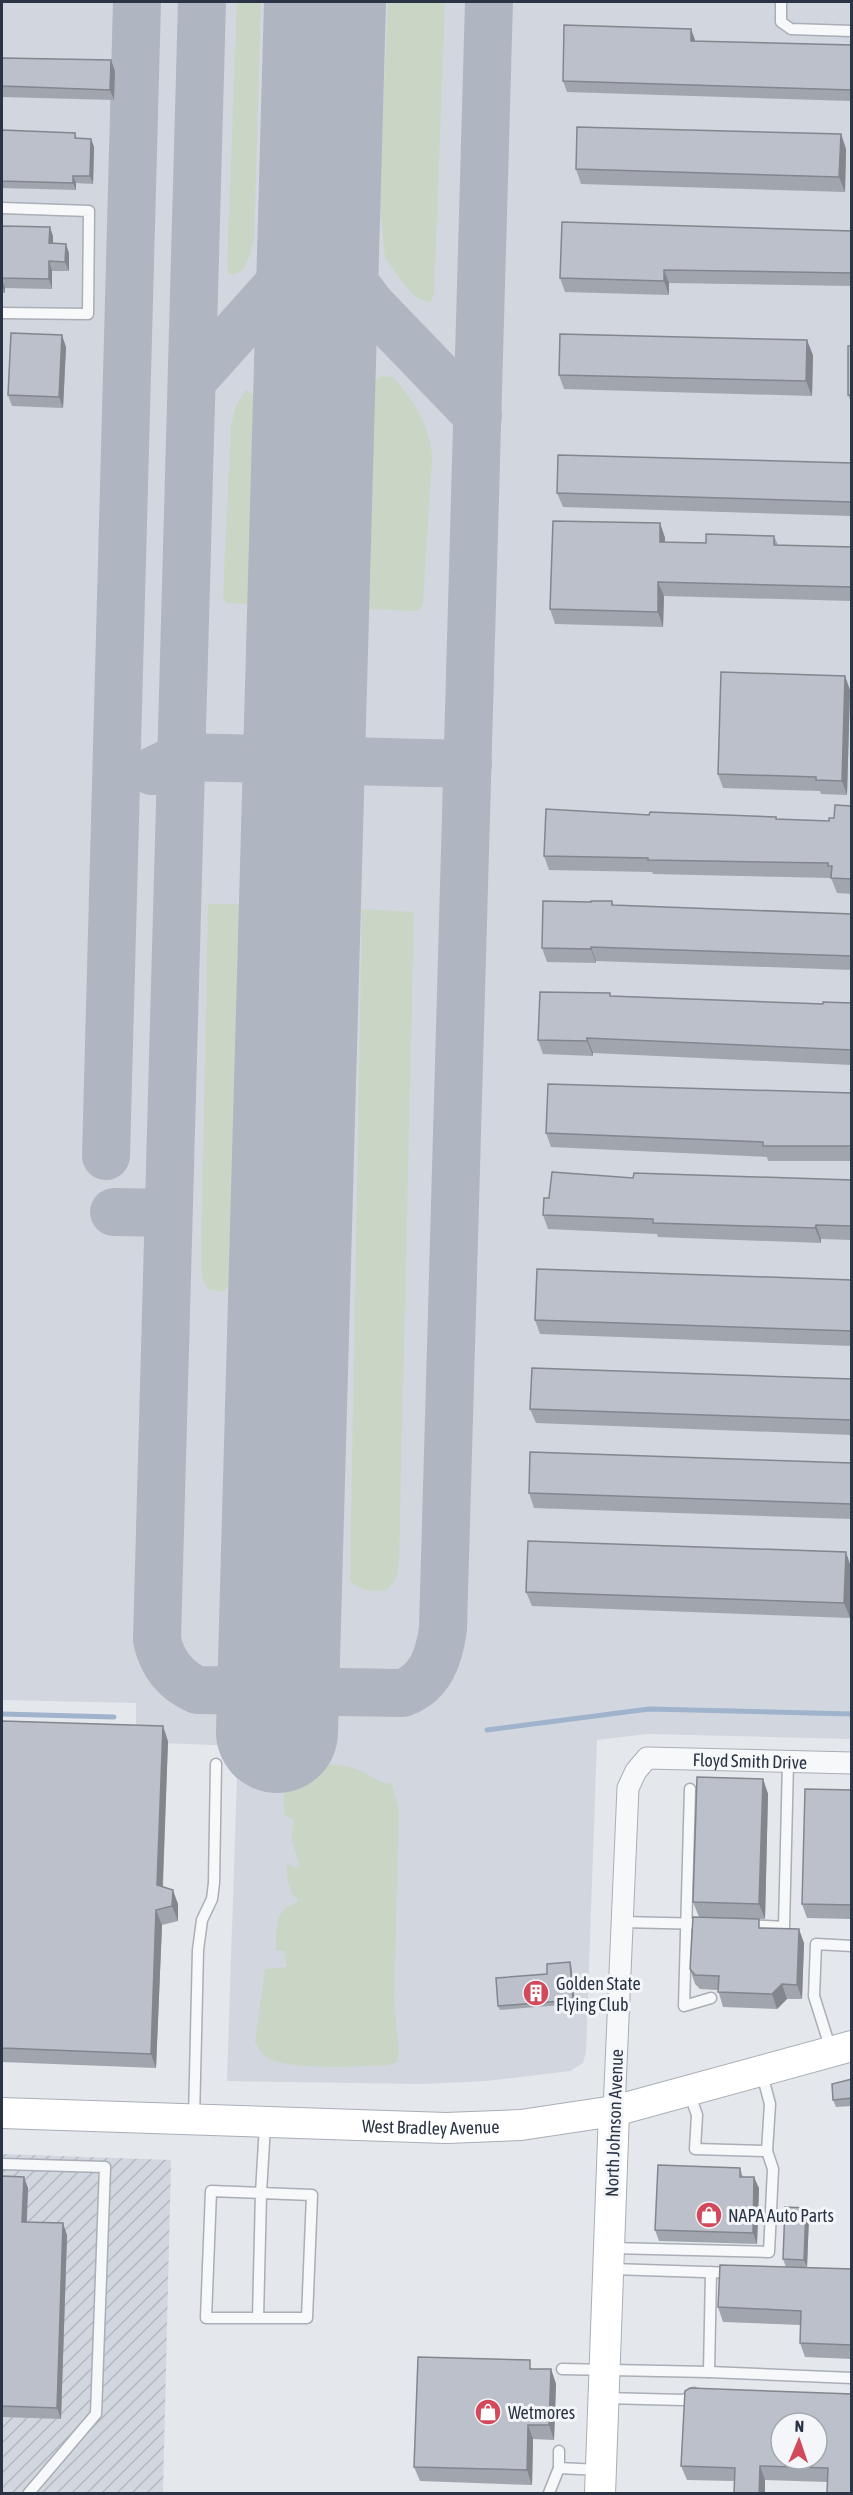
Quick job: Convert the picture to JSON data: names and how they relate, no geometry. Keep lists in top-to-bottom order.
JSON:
{
  "streets": {
    "main road": ["North Johnson Avenue", "West Bradley Avenue"],
    "street": ["Floyd Smith Drive"]
  },
  "crossings": [
    ["Floyd Smith Drive", "North Johnson Avenue"],
    ["North Johnson Avenue", "West Bradley Avenue"]
  ],
  "places": {
    "building": ["Golden State Flying Club"],
    "shop": ["NAPA Auto Parts", "Wetmores"]
  },
  "north": "top"
}
